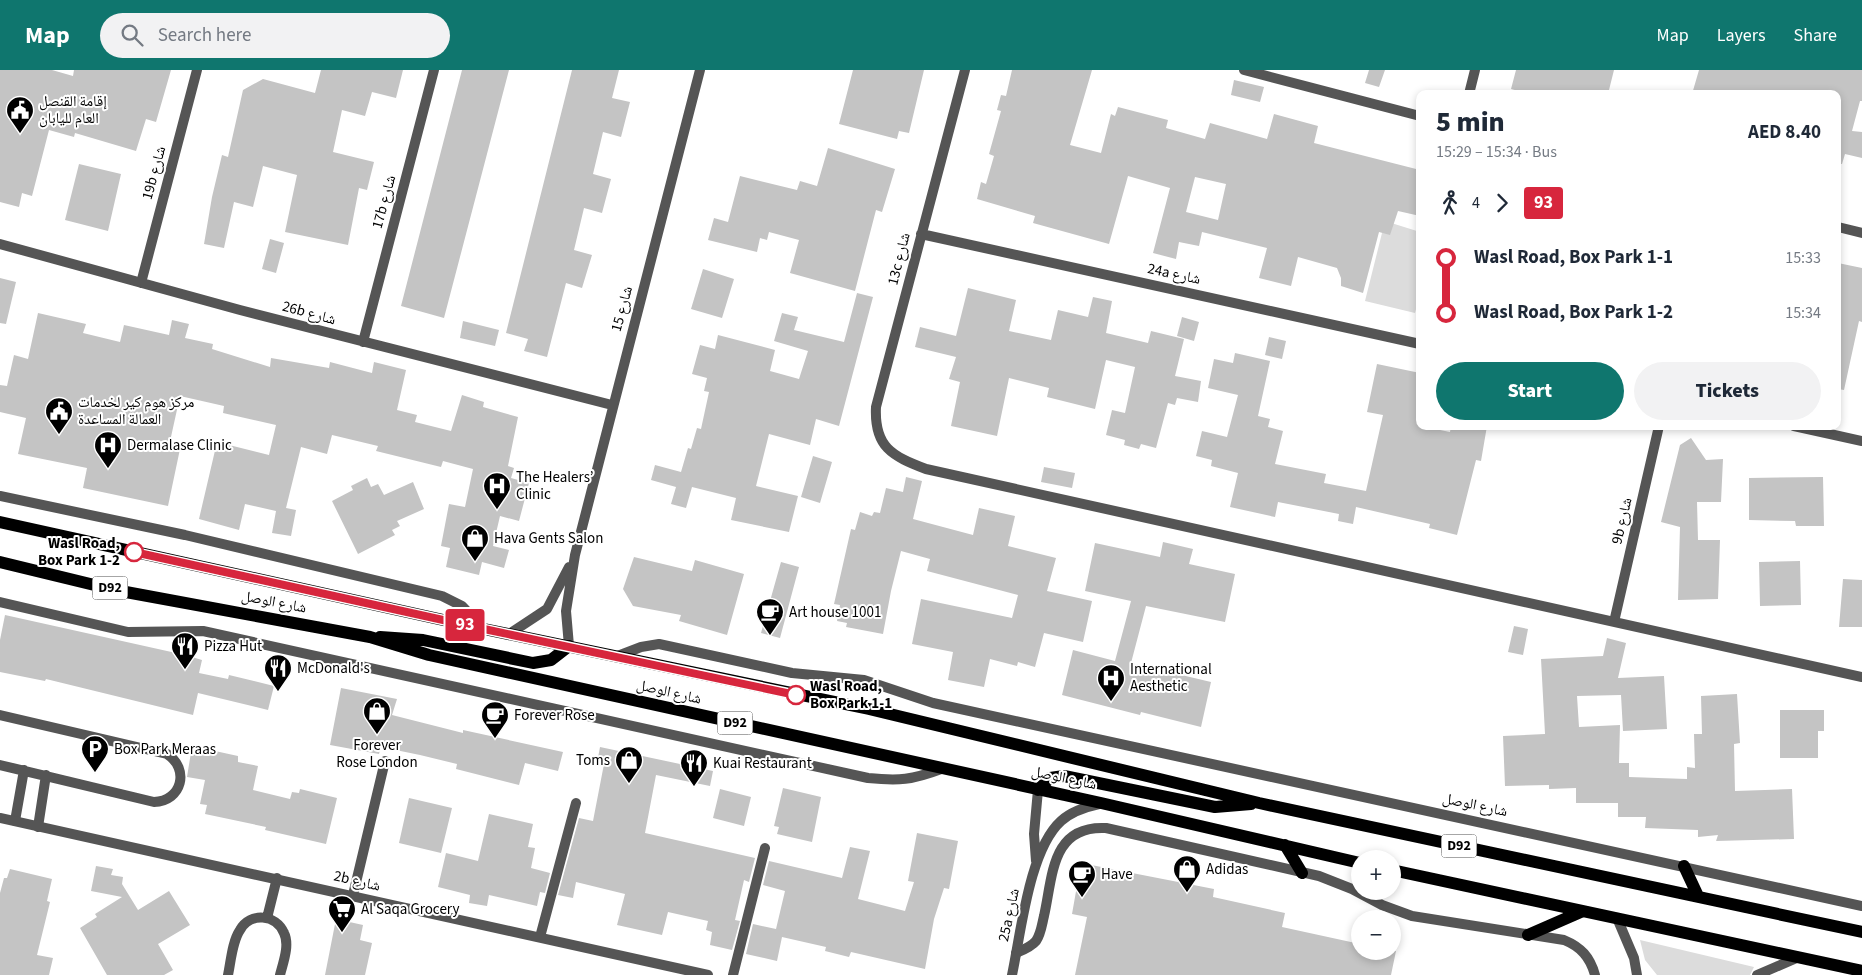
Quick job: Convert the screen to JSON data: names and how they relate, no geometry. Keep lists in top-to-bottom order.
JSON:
{
  "streets": {
    "main road": ["D92", "شارع الوصل"],
    "street": [
      "19b شارع",
      "17b شارع",
      "13c شارع",
      "24a شارع",
      "شارع 15",
      "26b شارع",
      "9b شارع",
      "2b شارع",
      "25a شارع"
    ]
  },
  "crossings": [
    ["19b شارع", "26b شارع"],
    ["17b شارع", "26b شارع"],
    ["13c شارع", "24a شارع"],
    ["13c شارع", "9b شارع"],
    ["شارع 15", "26b شارع"],
    ["شارع 15", "شارع الوصل"],
    ["شارع الوصل", "25a شارع"]
  ],
  "places": {
    "public building": ["إقامة القنصل العام لليابان", "مركز هوم كير لخدمات العمالة المساعدة"],
    "hospital": ["Dermalase Clinic", "The Healers’ Clinic", "International Aesthetic"],
    "other": ["Wasl Road, Box Park 1-2", "Wasl Road, Box Park 1-1"],
    "shop": [
      "Hava Gents Salon",
      "Forever Rose London",
      "Toms",
      "Adidas"
    ],
    "cafe": ["Art house 1001", "Forever Rose", "Have"],
    "restaurant": ["Pizza Hut", "McDonald's", "Kuai Restaurant"],
    "parking": ["Box Park Meraas"],
    "supermarket": ["Al Saqa Grocery"]
  },
  "lines": ["bus line 93"],
  "page": {
    "header": "Map",
    "search": "Search here",
    "nav": ["Map", "Layers", "Share"],
    "on_map": "93",
    "heading": ["5 min", "15:29 – 15:34 · Bus", "AED 8.40"],
    "legs": ["4", "93"],
    "list": [
      {
        "name": "Wasl Road, Box Park 1-1",
        "value": "15:33"
      },
      {
        "name": "Wasl Road, Box Park 1-2",
        "value": "15:34"
      }
    ],
    "buttons": ["Start", "Tickets"],
    "map_buttons": ["+", "−"]
  }
}
